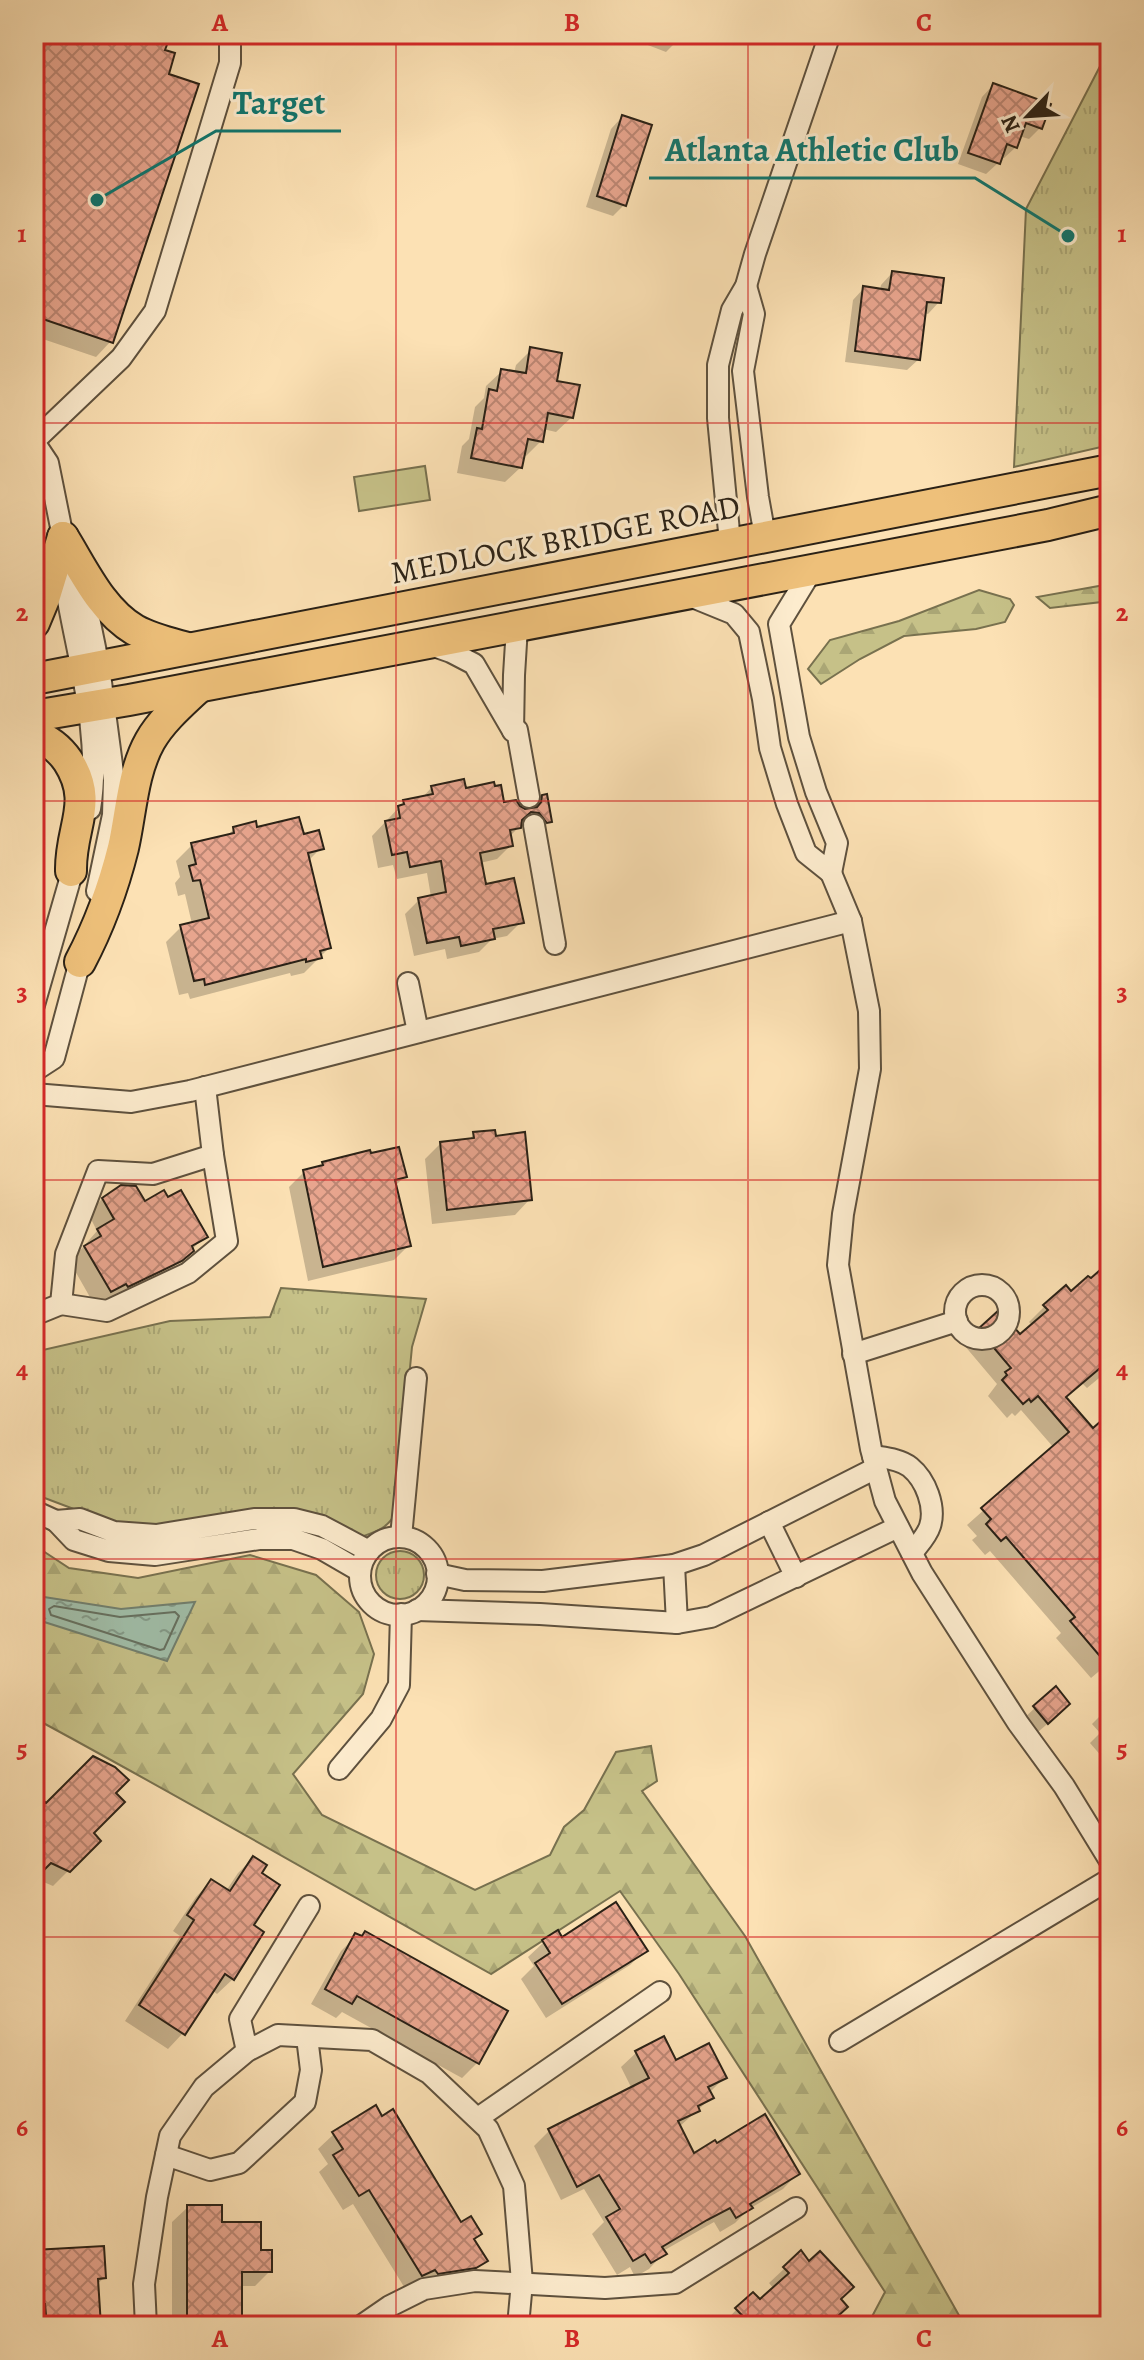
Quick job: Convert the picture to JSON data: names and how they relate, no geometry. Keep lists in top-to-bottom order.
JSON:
{
  "streets": {
    "highway": ["MEDLOCK BRIDGE ROAD"]
  },
  "places": ["Target", "Atlanta Athletic Club"],
  "north": "bottom left",
  "grid": {
    "columns": ["A", "B", "C"],
    "rows": [
      "1",
      "2",
      "3",
      "4",
      "5",
      "6"
    ]
  }
}
